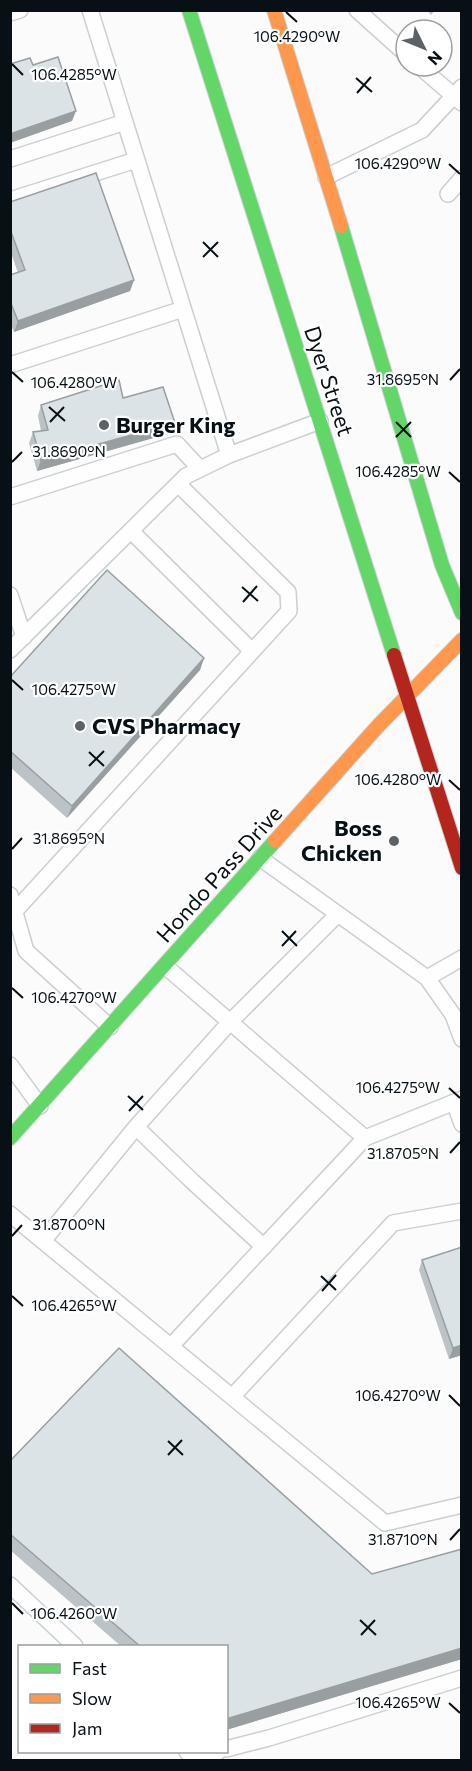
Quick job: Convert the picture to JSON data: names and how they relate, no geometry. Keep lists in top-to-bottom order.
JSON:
{
  "streets": {
    "main road": ["Dyer Street", "Hondo Pass Drive"]
  },
  "crossings": [
    ["Dyer Street", "Hondo Pass Drive"]
  ],
  "places": ["Burger King", "CVS Pharmacy", "Boss Chicken"],
  "legend": ["Fast", "Slow", "Jam"],
  "north": "bottom right",
  "coordinates": [
    "106.4290°W",
    "106.4285°W",
    "31.8695°N",
    "106.4280°W",
    "31.8690°N",
    "106.4275°W",
    "106.4270°W",
    "31.8705°N",
    "31.8700°N",
    "106.4265°W",
    "31.8710°N",
    "106.4260°W"
  ]
}
